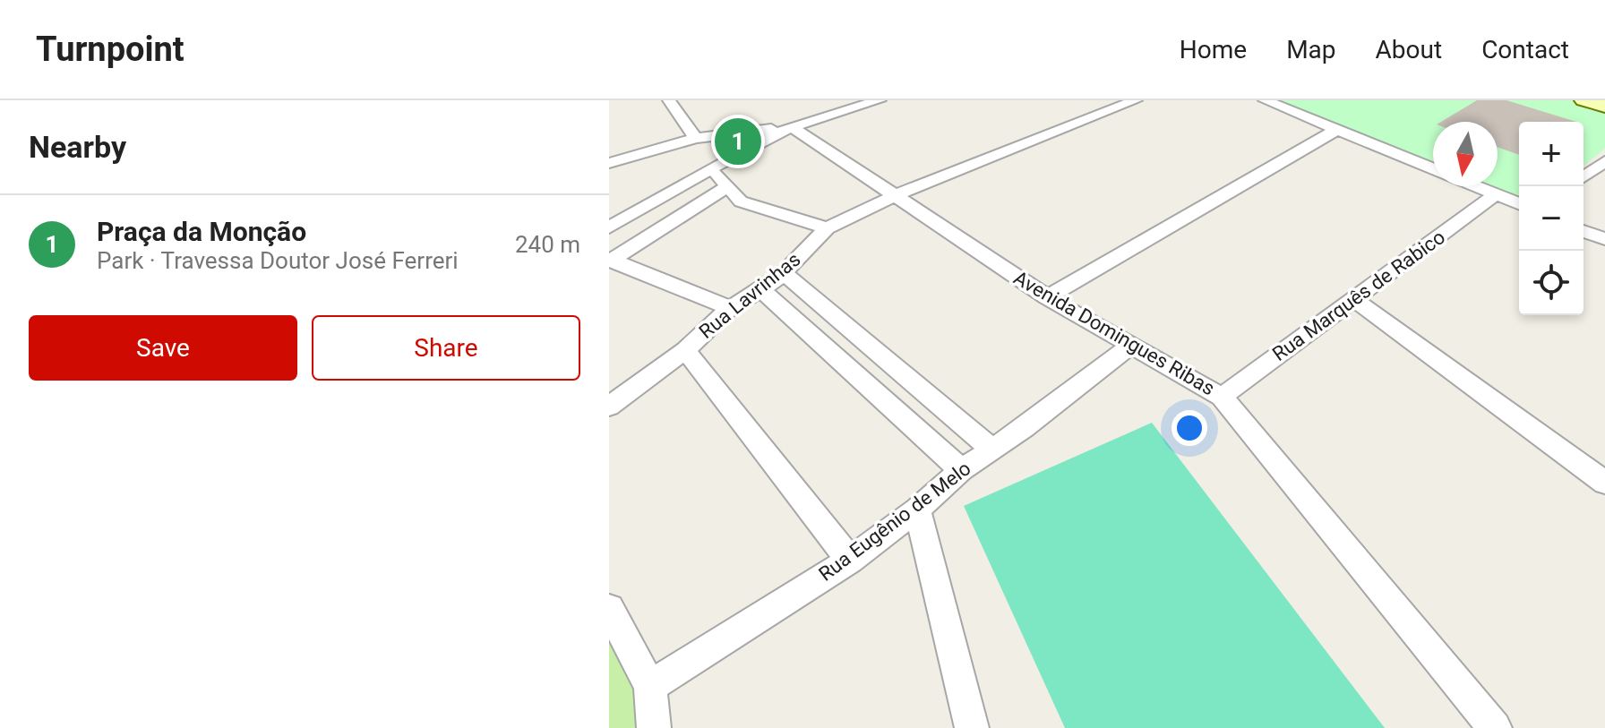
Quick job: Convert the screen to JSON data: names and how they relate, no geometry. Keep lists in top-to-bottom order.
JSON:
{
  "streets": {
    "street": [
      "Rua Lavrinhas",
      "Rua Marquês de Rabico",
      "Avenida Domingues Ribas",
      "Rua Eugênio de Melo"
    ]
  },
  "crossings": [
    ["Rua Lavrinhas", "Avenida Domingues Ribas"],
    ["Rua Marquês de Rabico", "Avenida Domingues Ribas"],
    ["Avenida Domingues Ribas", "Rua Eugênio de Melo"]
  ],
  "north": "bottom",
  "page": {
    "header": "Turnpoint",
    "nav": [
      "Home",
      "Map",
      "About",
      "Contact"
    ],
    "heading": "Nearby",
    "pins": "1",
    "map_buttons": ["+", "−"],
    "list": [
      {
        "mark": "1",
        "name": "Praça da Monção",
        "note": "Park · Travessa Doutor José Ferreri",
        "value": "240 m"
      }
    ],
    "buttons": ["Save", "Share"]
  }
}
